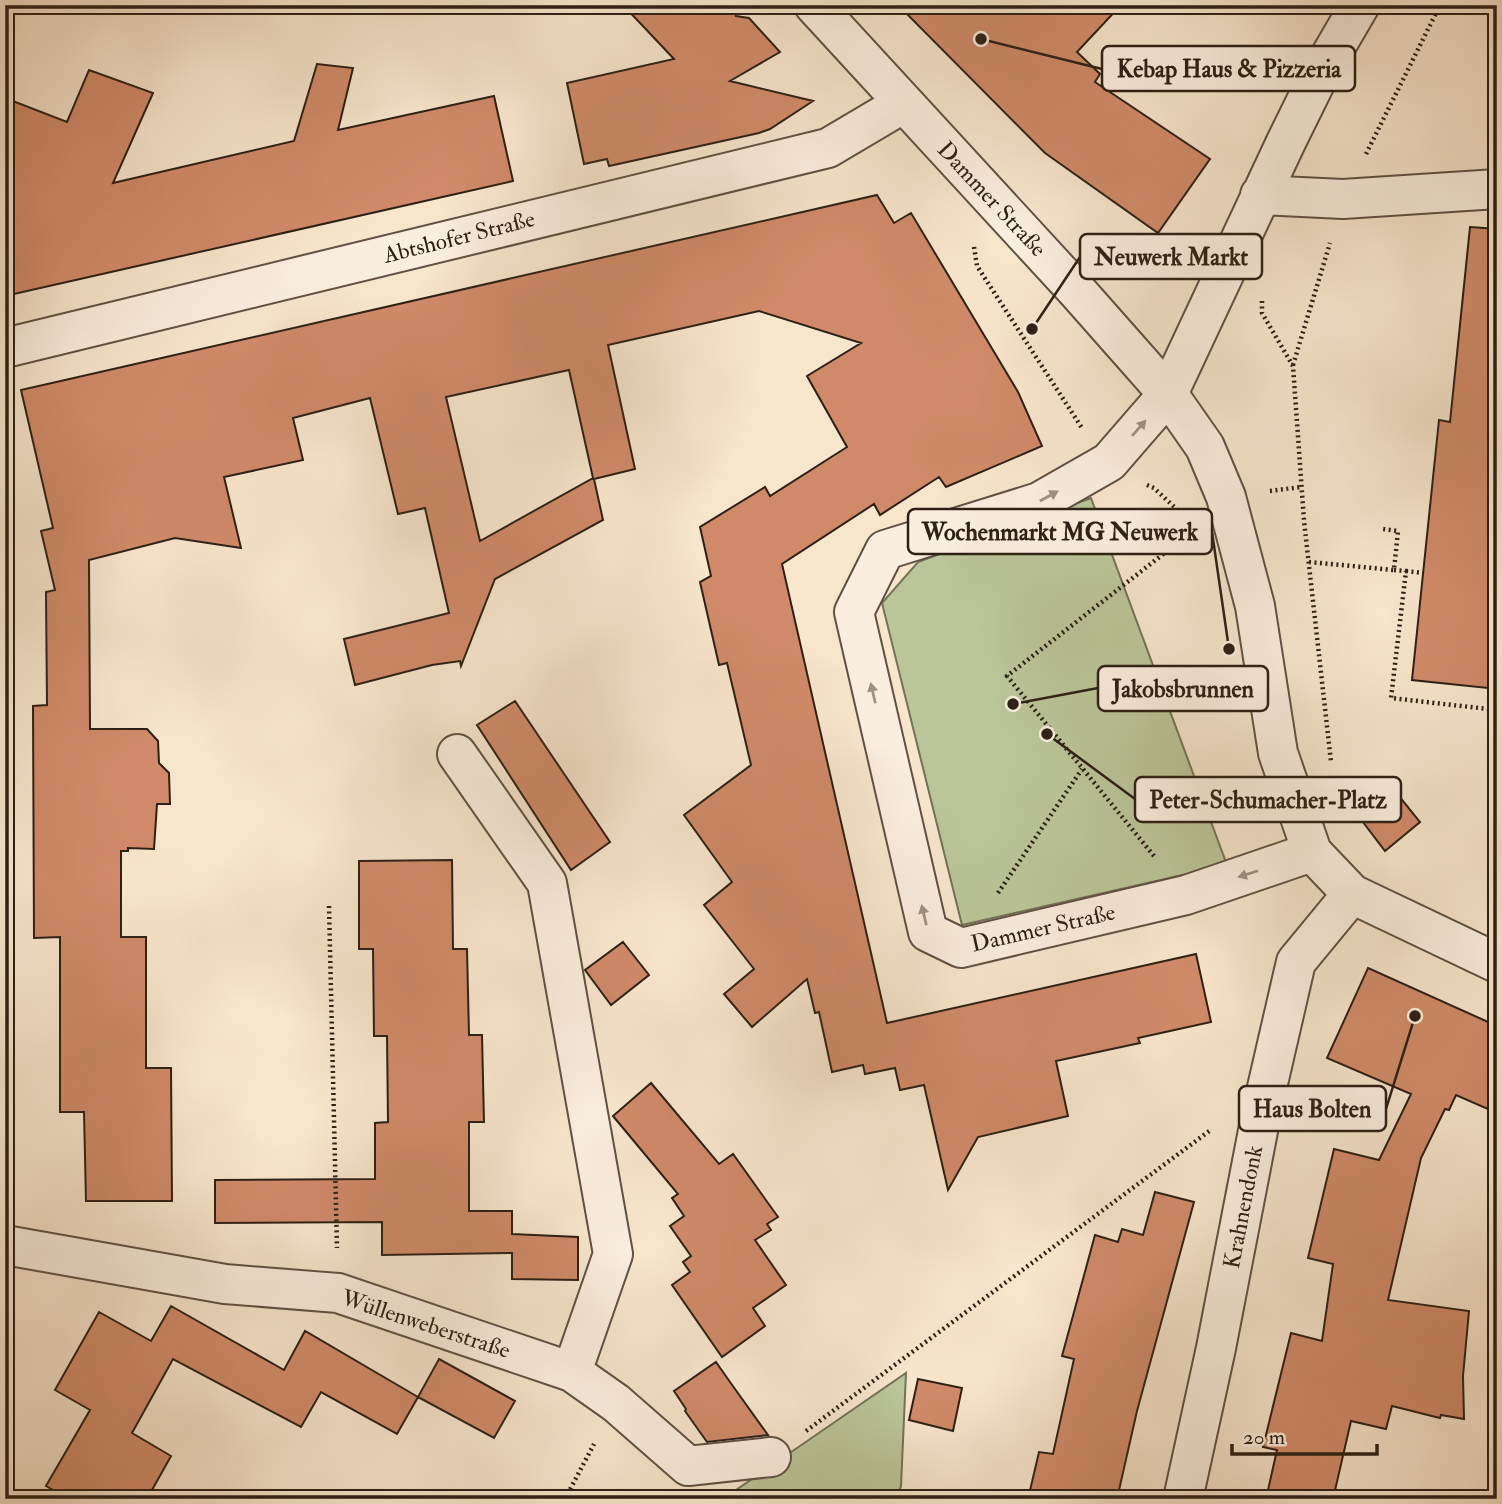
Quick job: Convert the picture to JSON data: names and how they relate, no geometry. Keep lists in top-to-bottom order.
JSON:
{
  "streets": {
    "street": [
      "Dammer Straße",
      "Abtshofer Straße",
      "Krahnendonk",
      "Wüllenweberstraße"
    ]
  },
  "crossings": [
    ["Dammer Straße", "Abtshofer Straße"]
  ],
  "places": [
    "Kebap Haus & Pizzeria",
    "Neuwerk Markt",
    "Wochenmarkt MG Neuwerk",
    "Jakobsbrunnen",
    "Peter-Schumacher-Platz",
    "Haus Bolten"
  ],
  "scale_bar": "20 m"
}
